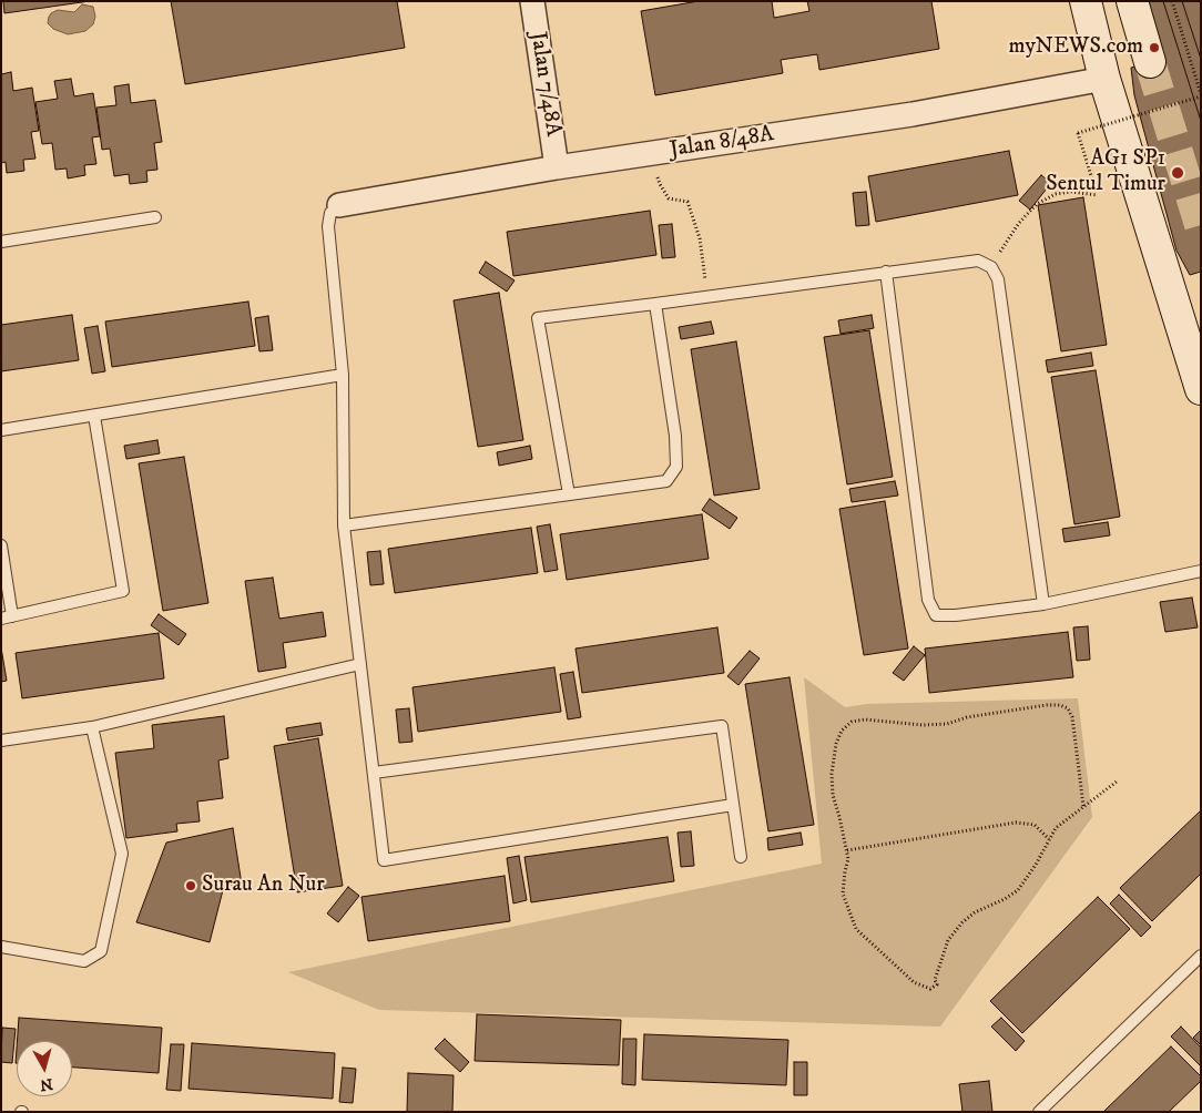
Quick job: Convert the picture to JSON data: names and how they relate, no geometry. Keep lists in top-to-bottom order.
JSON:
{
  "streets": {
    "street": ["Jalan 7/48A", "Jalan 8/48A"]
  },
  "crossings": [
    ["Jalan 7/48A", "Jalan 8/48A"]
  ],
  "places": ["myNEWS.com", "AG1 SP1 Sentul Timur", "Surau An Nur"],
  "north": "bottom"
}
